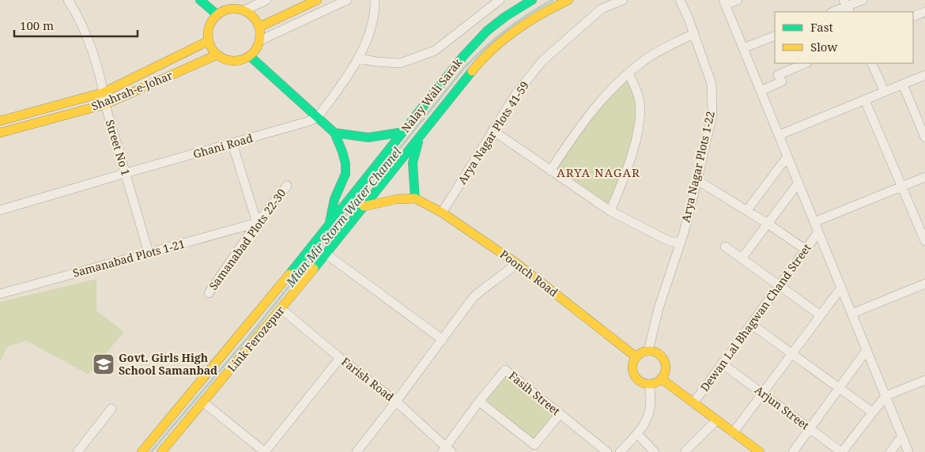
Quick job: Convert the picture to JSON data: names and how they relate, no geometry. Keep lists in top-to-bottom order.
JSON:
{
  "streets": {
    "main road": [
      "Shahrah-e-Johar",
      "Nalay Wali Sarak",
      "Poonch Road",
      "Link Ferozepur"
    ],
    "street": [
      "Arya Nagar Plots 41-59",
      "Ghani Road",
      "Street No 1",
      "Arya Nagar Plots 1-22",
      "Samanabad Plots 22-30",
      "Samanabad Plots 1-21",
      "Dewan Lal Bhagwan Chand Street",
      "Farish Road",
      "Fasih Street",
      "Arjun Street"
    ]
  },
  "crossings": [
    ["Shahrah-e-Johar", "Street No 1"],
    ["Nalay Wali Sarak", "Link Ferozepur"],
    ["Arya Nagar Plots 41-59", "Poonch Road"],
    ["Ghani Road", "Street No 1"],
    ["Street No 1", "Samanabad Plots 1-21"],
    ["Arya Nagar Plots 1-22", "Poonch Road"],
    ["Samanabad Plots 22-30", "Samanabad Plots 1-21"],
    ["Dewan Lal Bhagwan Chand Street", "Arjun Street"],
    ["Link Ferozepur", "Farish Road"],
    ["Farish Road", "Fasih Street"]
  ],
  "districts": ["ARYA NAGAR"],
  "water": ["Mian Mir Storm Water Channel"],
  "places": {
    "school or university": ["Govt. Girls High School Samanbad"]
  },
  "legend": ["Fast", "Slow"],
  "scale_bar": "100 m"
}
